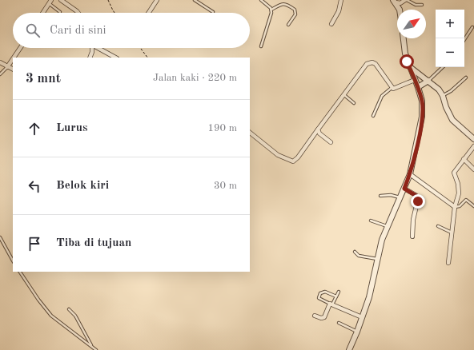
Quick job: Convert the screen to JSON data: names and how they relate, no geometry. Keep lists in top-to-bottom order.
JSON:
{
  "north": "top right",
  "page": {
    "map_buttons": ["+", "−"],
    "search": "Cari di sini",
    "heading": ["3 mnt", "Jalan kaki · 220 m"],
    "list": [
      ["Lurus", "190 m"],
      ["Belok kiri", "30 m"],
      "Tiba di tujuan"
    ]
  }
}
